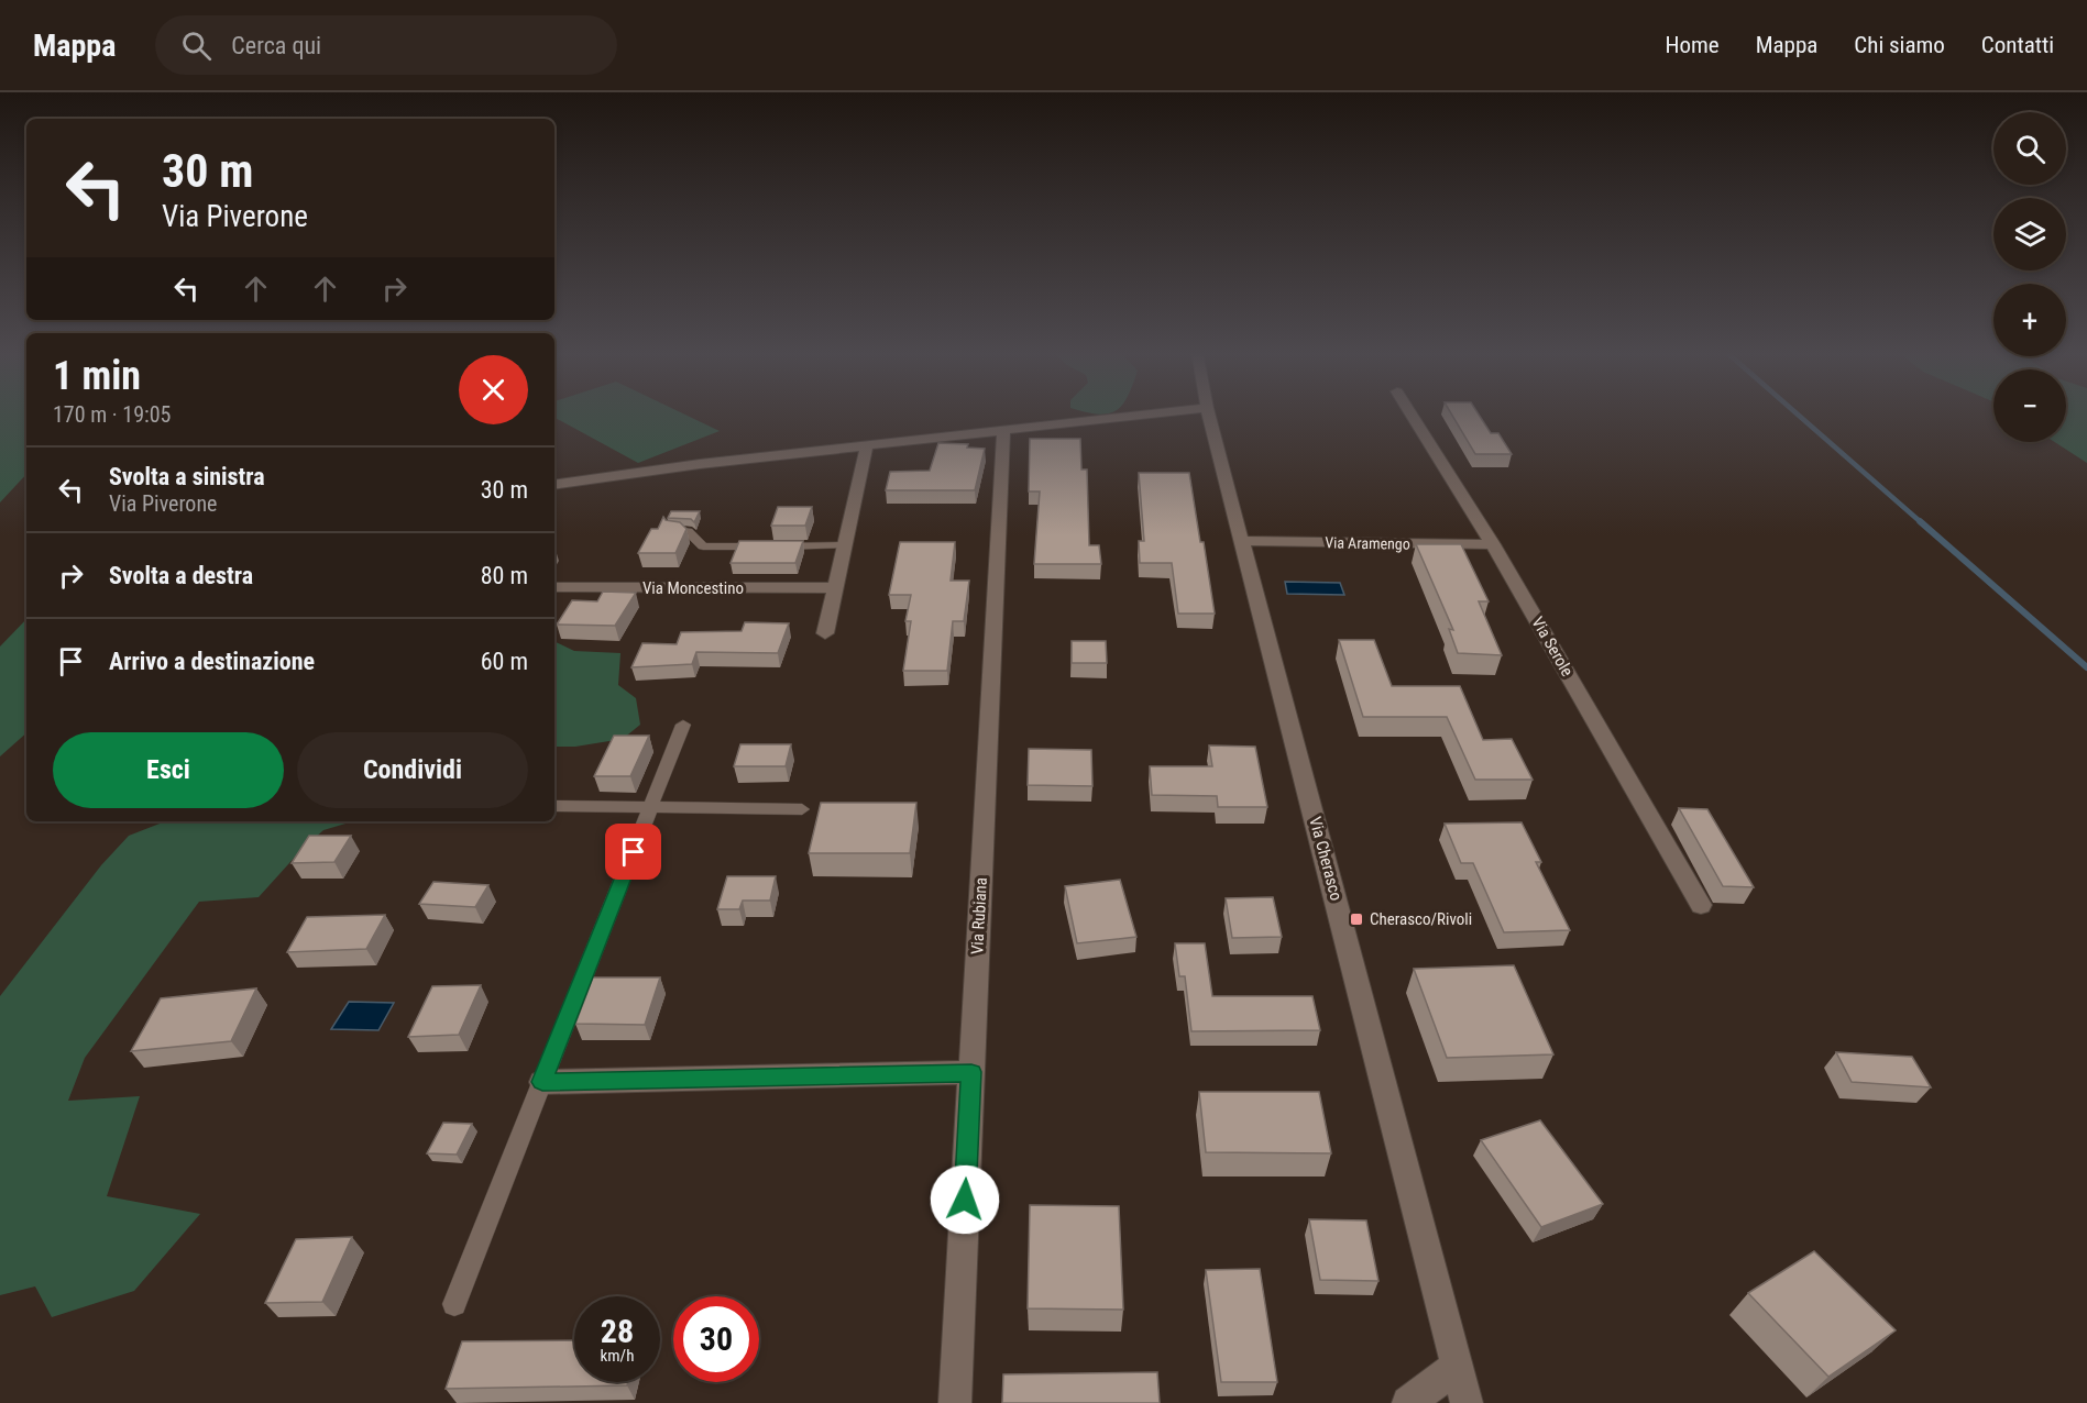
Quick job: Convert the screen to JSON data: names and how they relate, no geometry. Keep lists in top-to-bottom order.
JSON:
{
  "streets": {
    "street": [
      "Via Aramengo",
      "Via Moncestino",
      "Via Serole",
      "Via Cherasco",
      "Via Rubiana"
    ]
  },
  "crossings": [
    ["Via Aramengo", "Via Serole"],
    ["Via Aramengo", "Via Cherasco"]
  ],
  "places": {
    "transit": ["Cherasco/Rivoli"]
  },
  "page": {
    "header": "Mappa",
    "search": "Cerca qui",
    "nav": [
      "Home",
      "Mappa",
      "Chi siamo",
      "Contatti"
    ],
    "map_buttons": ["+", "−"],
    "turn": ["30 m", "Via Piverone"],
    "heading": ["1 min", "170 m · 19:05"],
    "list": [
      {
        "name": "Svolta a sinistra",
        "note": "Via Piverone",
        "value": "30 m"
      },
      {
        "name": "Svolta a destra",
        "value": "80 m"
      },
      {
        "name": "Arrivo a destinazione",
        "value": "60 m"
      }
    ],
    "buttons": ["Esci", "Condividi"],
    "speed": "28 km/h",
    "limit": "30"
  }
}
